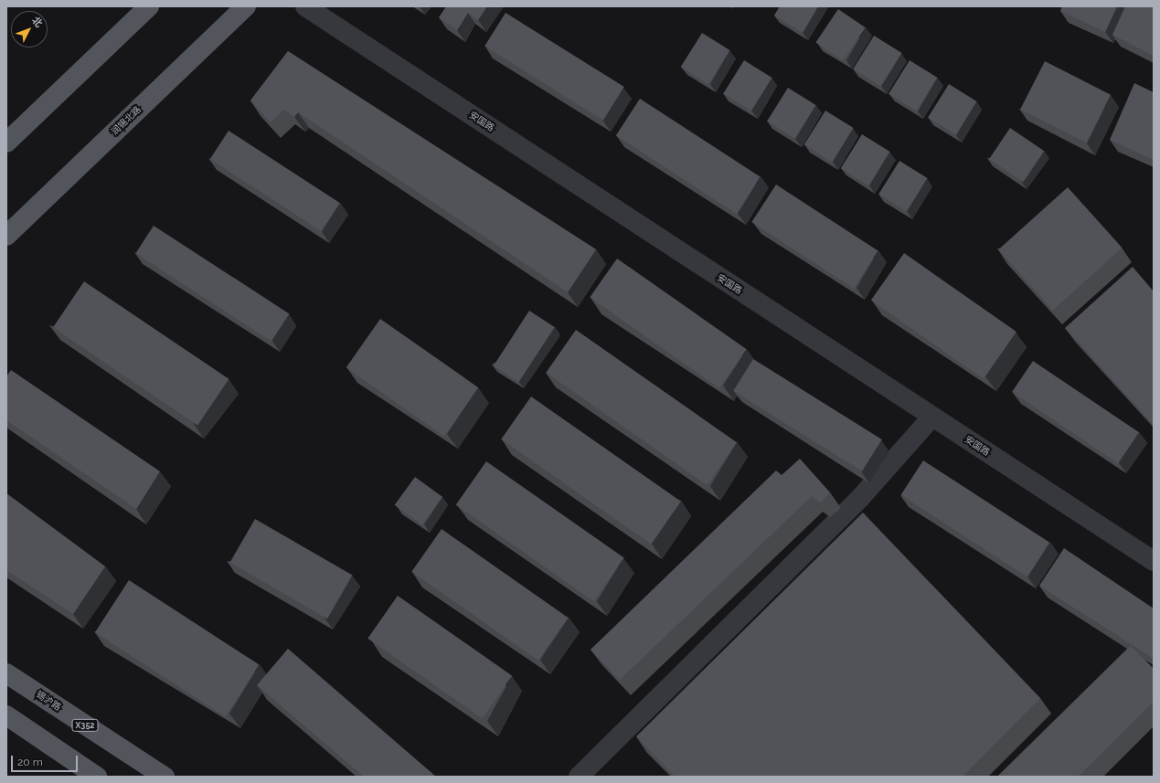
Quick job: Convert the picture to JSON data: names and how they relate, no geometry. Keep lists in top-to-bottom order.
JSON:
{
  "streets": {
    "main road": ["润锡北路", "锡沪路", "X352"],
    "street": ["安国路"]
  },
  "scale_bar": "20 m",
  "north": "top right"
}
